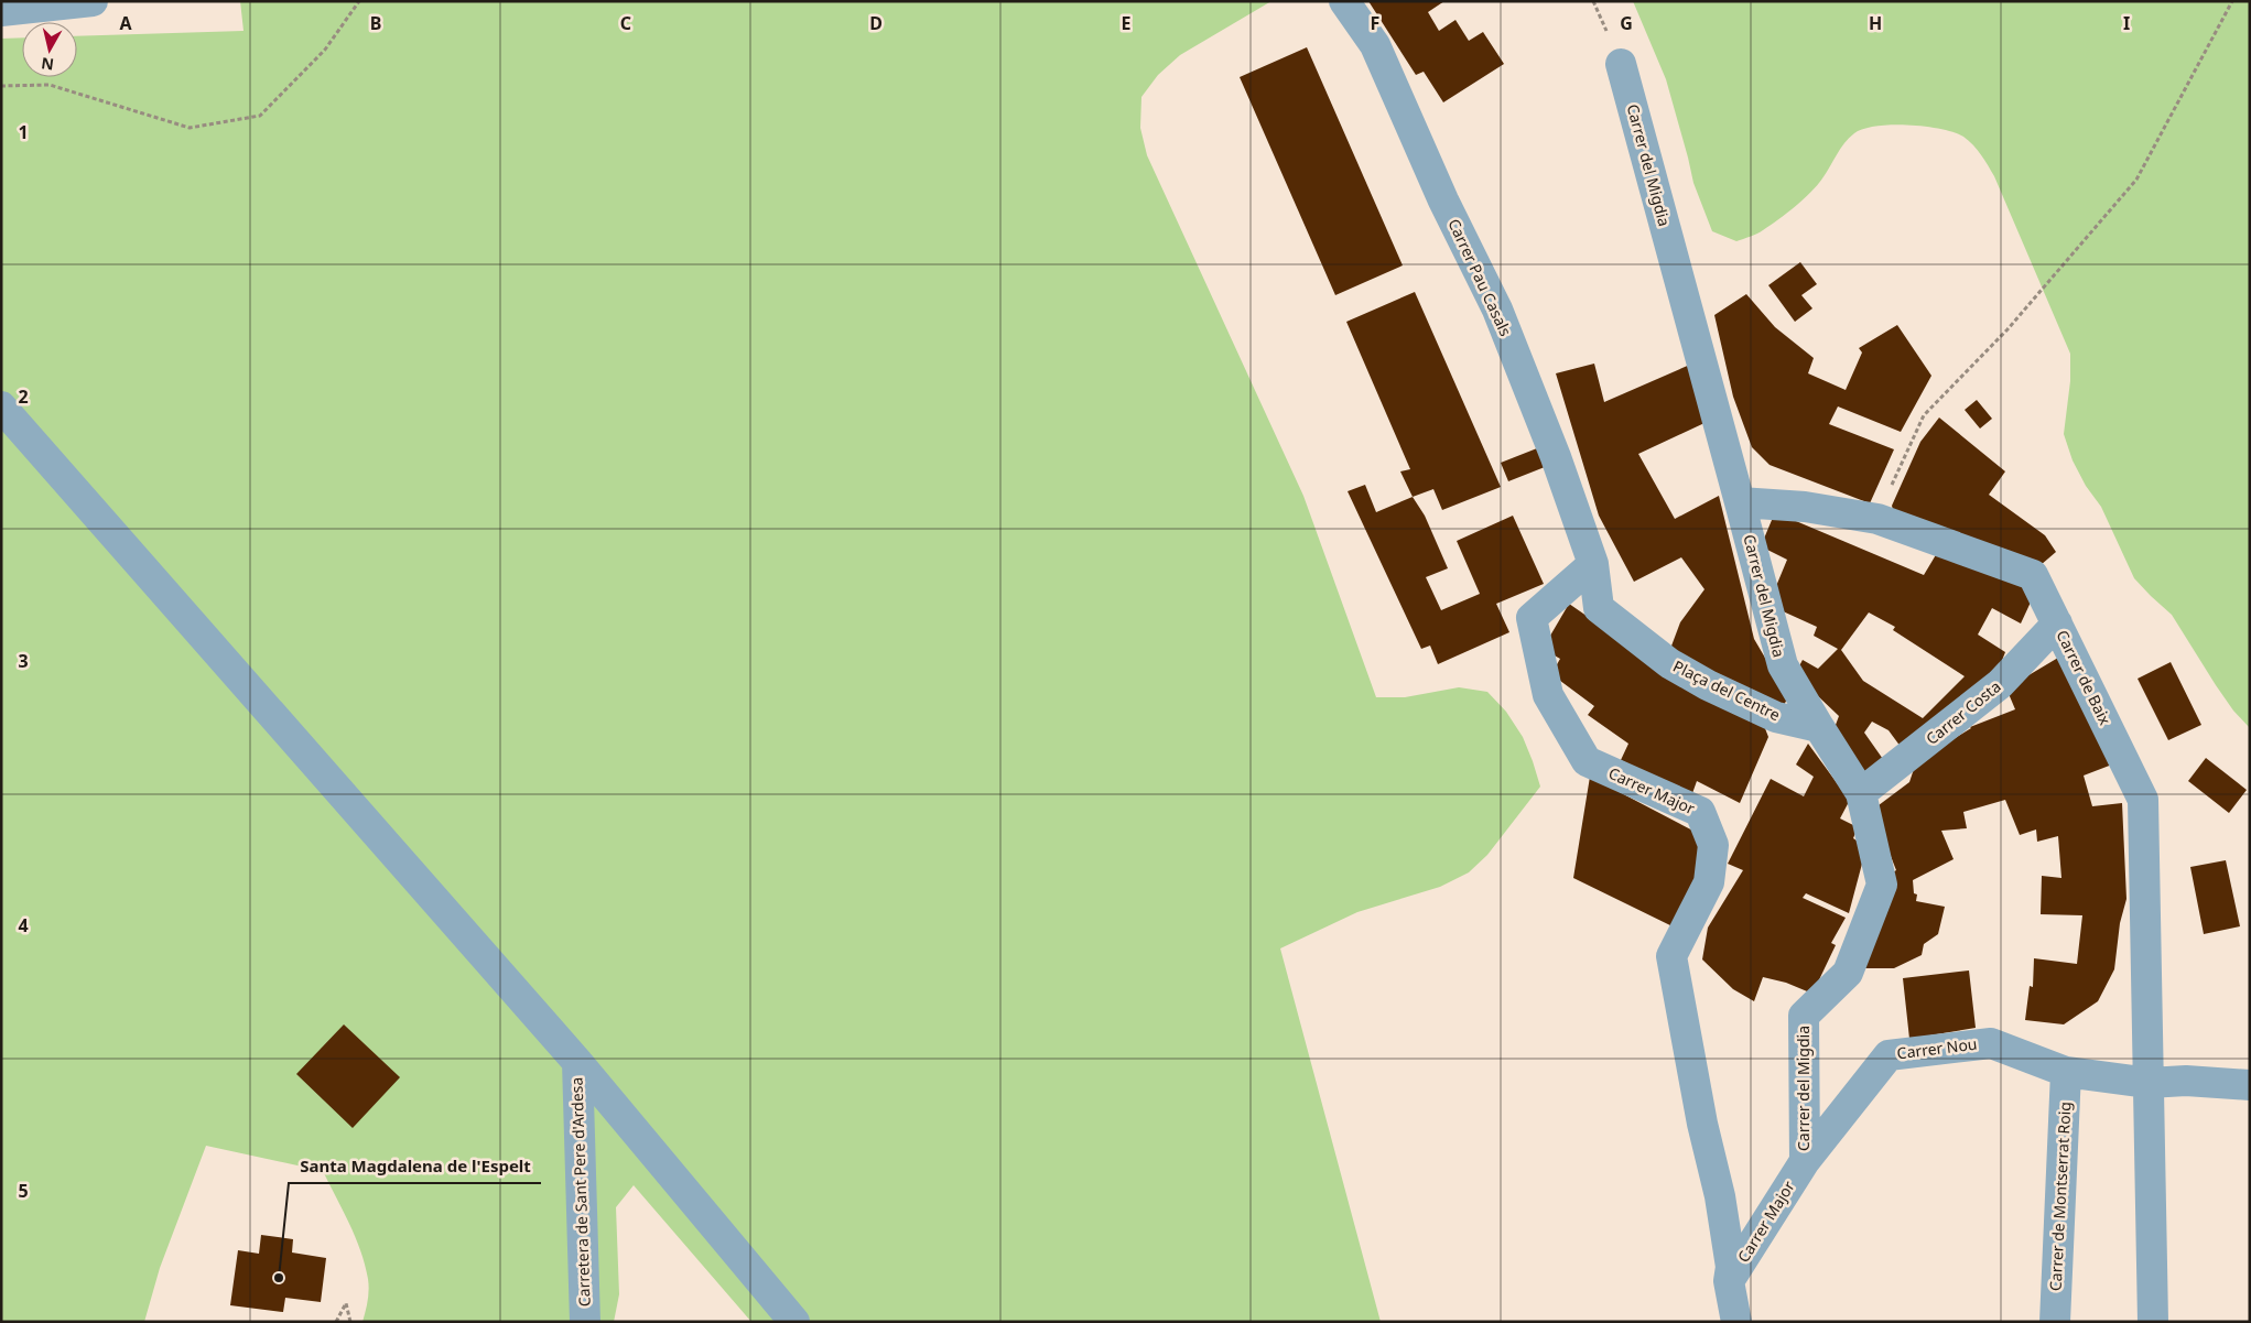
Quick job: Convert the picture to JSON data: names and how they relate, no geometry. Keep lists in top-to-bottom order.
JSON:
{
  "streets": {
    "street": [
      "Carrer del Migdia",
      "Carrer Pau Casals",
      "Carrer de Baix",
      "Plaça del Centre",
      "Carrer Costa",
      "Carrer Major",
      "Carrer Nou",
      "Carretera de Sant Pere d'Ardesa",
      "Carrer de Montserrat Roig"
    ]
  },
  "crossings": [
    ["Carrer del Migdia", "Carrer de Baix"],
    ["Carrer del Migdia", "Plaça del Centre"],
    ["Carrer del Migdia", "Carrer Costa"],
    ["Carrer del Migdia", "Carrer Major"],
    ["Carrer del Migdia", "Carrer Nou"],
    ["Carrer Pau Casals", "Plaça del Centre"],
    ["Carrer Pau Casals", "Carrer Major"],
    ["Carrer de Baix", "Carrer Costa"],
    ["Carrer de Baix", "Carrer Nou"],
    ["Plaça del Centre", "Carrer Major"],
    ["Carrer Major", "Carrer Nou"],
    ["Carrer Nou", "Carrer de Montserrat Roig"]
  ],
  "places": ["Santa Magdalena de l'Espelt"],
  "north": "bottom",
  "grid": {
    "columns": [
      "A",
      "B",
      "C",
      "D",
      "E",
      "F",
      "G",
      "H",
      "I"
    ],
    "rows": [
      "1",
      "2",
      "3",
      "4",
      "5"
    ]
  }
}
